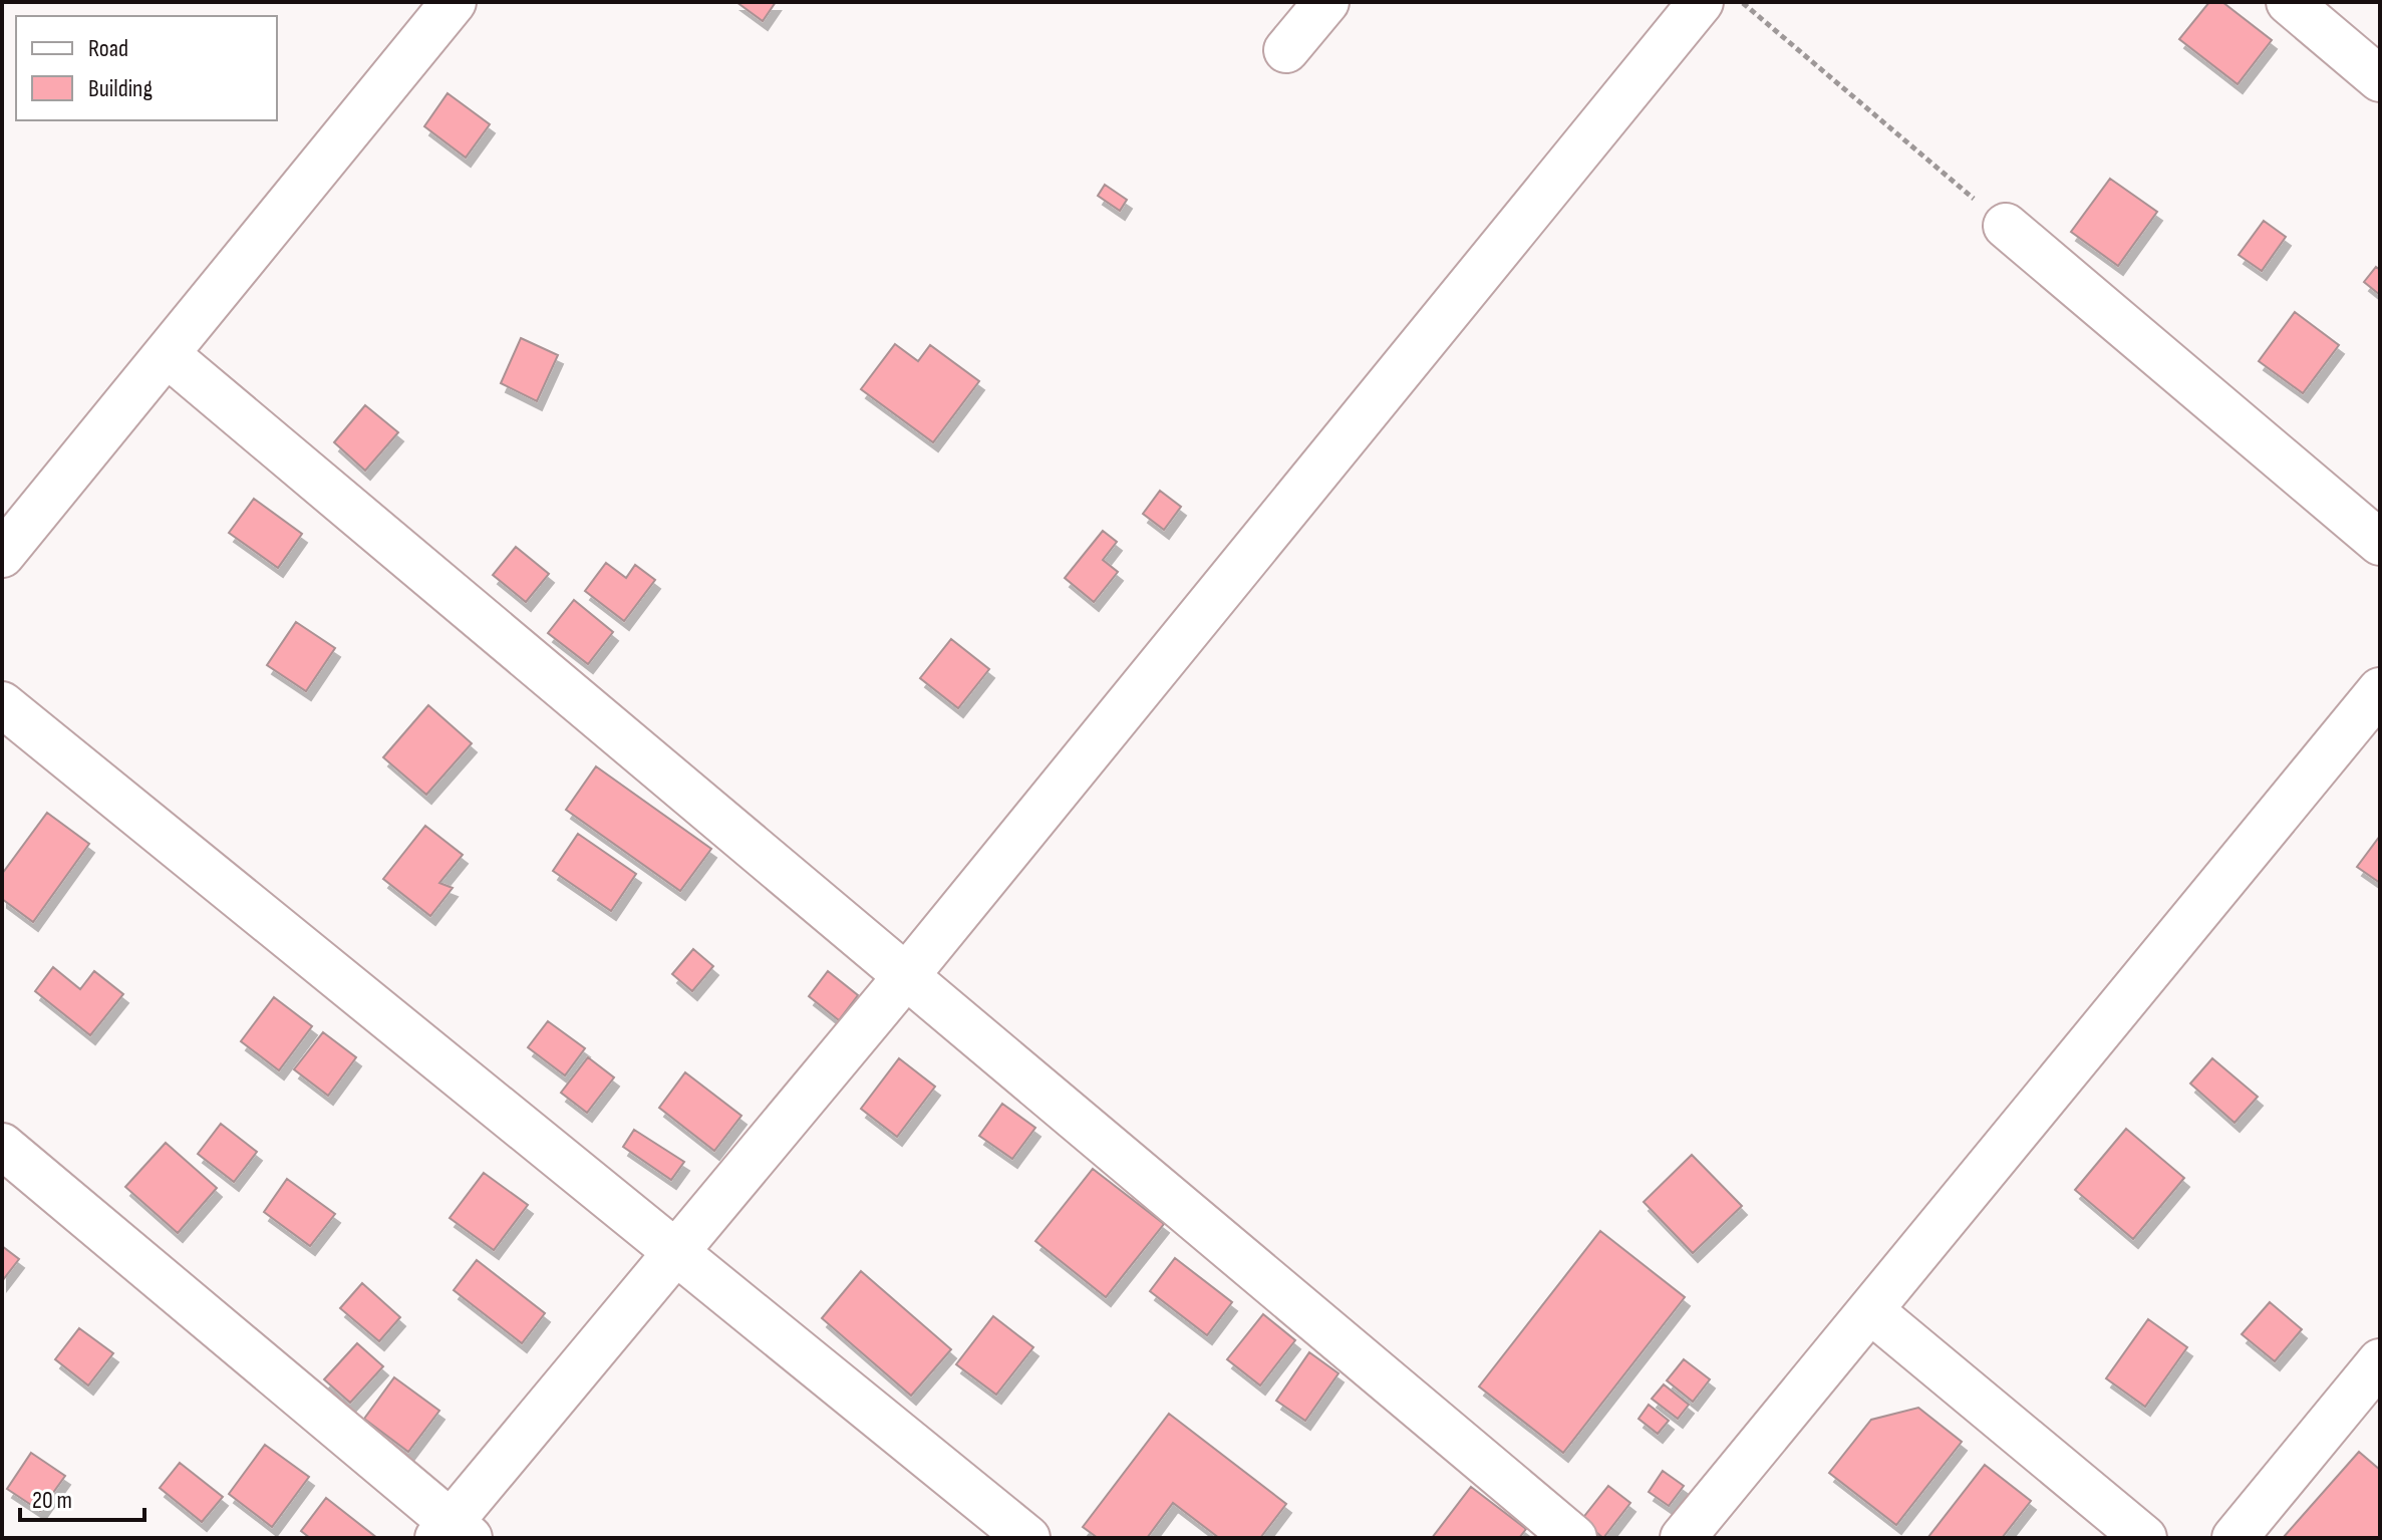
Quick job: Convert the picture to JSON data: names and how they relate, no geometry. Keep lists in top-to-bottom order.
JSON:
{
  "legend": ["Road", "Building"],
  "scale_bar": "20 m"
}
